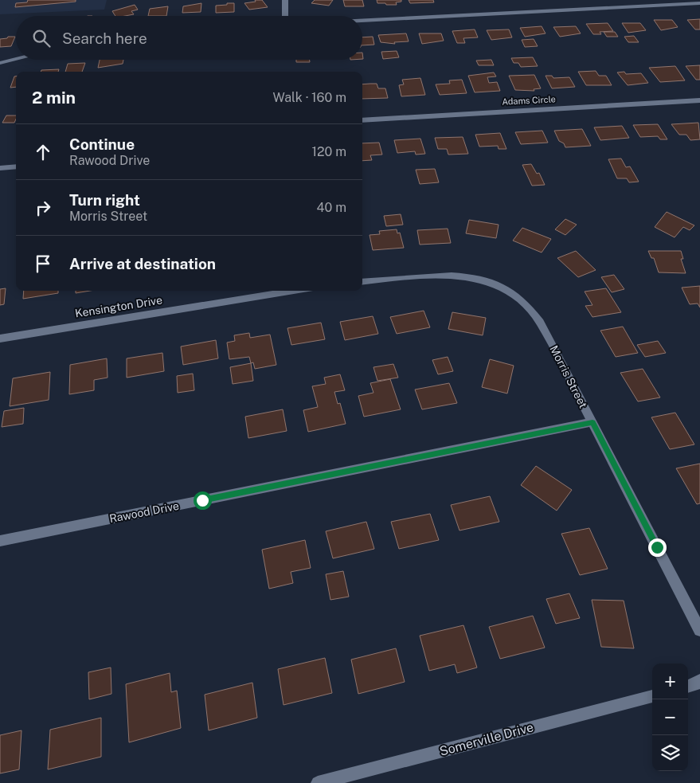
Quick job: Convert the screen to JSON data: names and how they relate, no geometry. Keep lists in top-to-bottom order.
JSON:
{
  "streets": {
    "street": [
      "Adams Circle",
      "Kensington Drive",
      "Morris Street",
      "Rawood Drive",
      "Somerville Drive"
    ]
  },
  "crossings": [
    ["Morris Street", "Rawood Drive"]
  ],
  "page": {
    "search": "Search here",
    "heading": ["2 min", "Walk · 160 m"],
    "list": [
      ["Continue", "Rawood Drive", "120 m"],
      ["Turn right", "Morris Street", "40 m"],
      "Arrive at destination"
    ],
    "map_buttons": ["+", "−"]
  }
}
